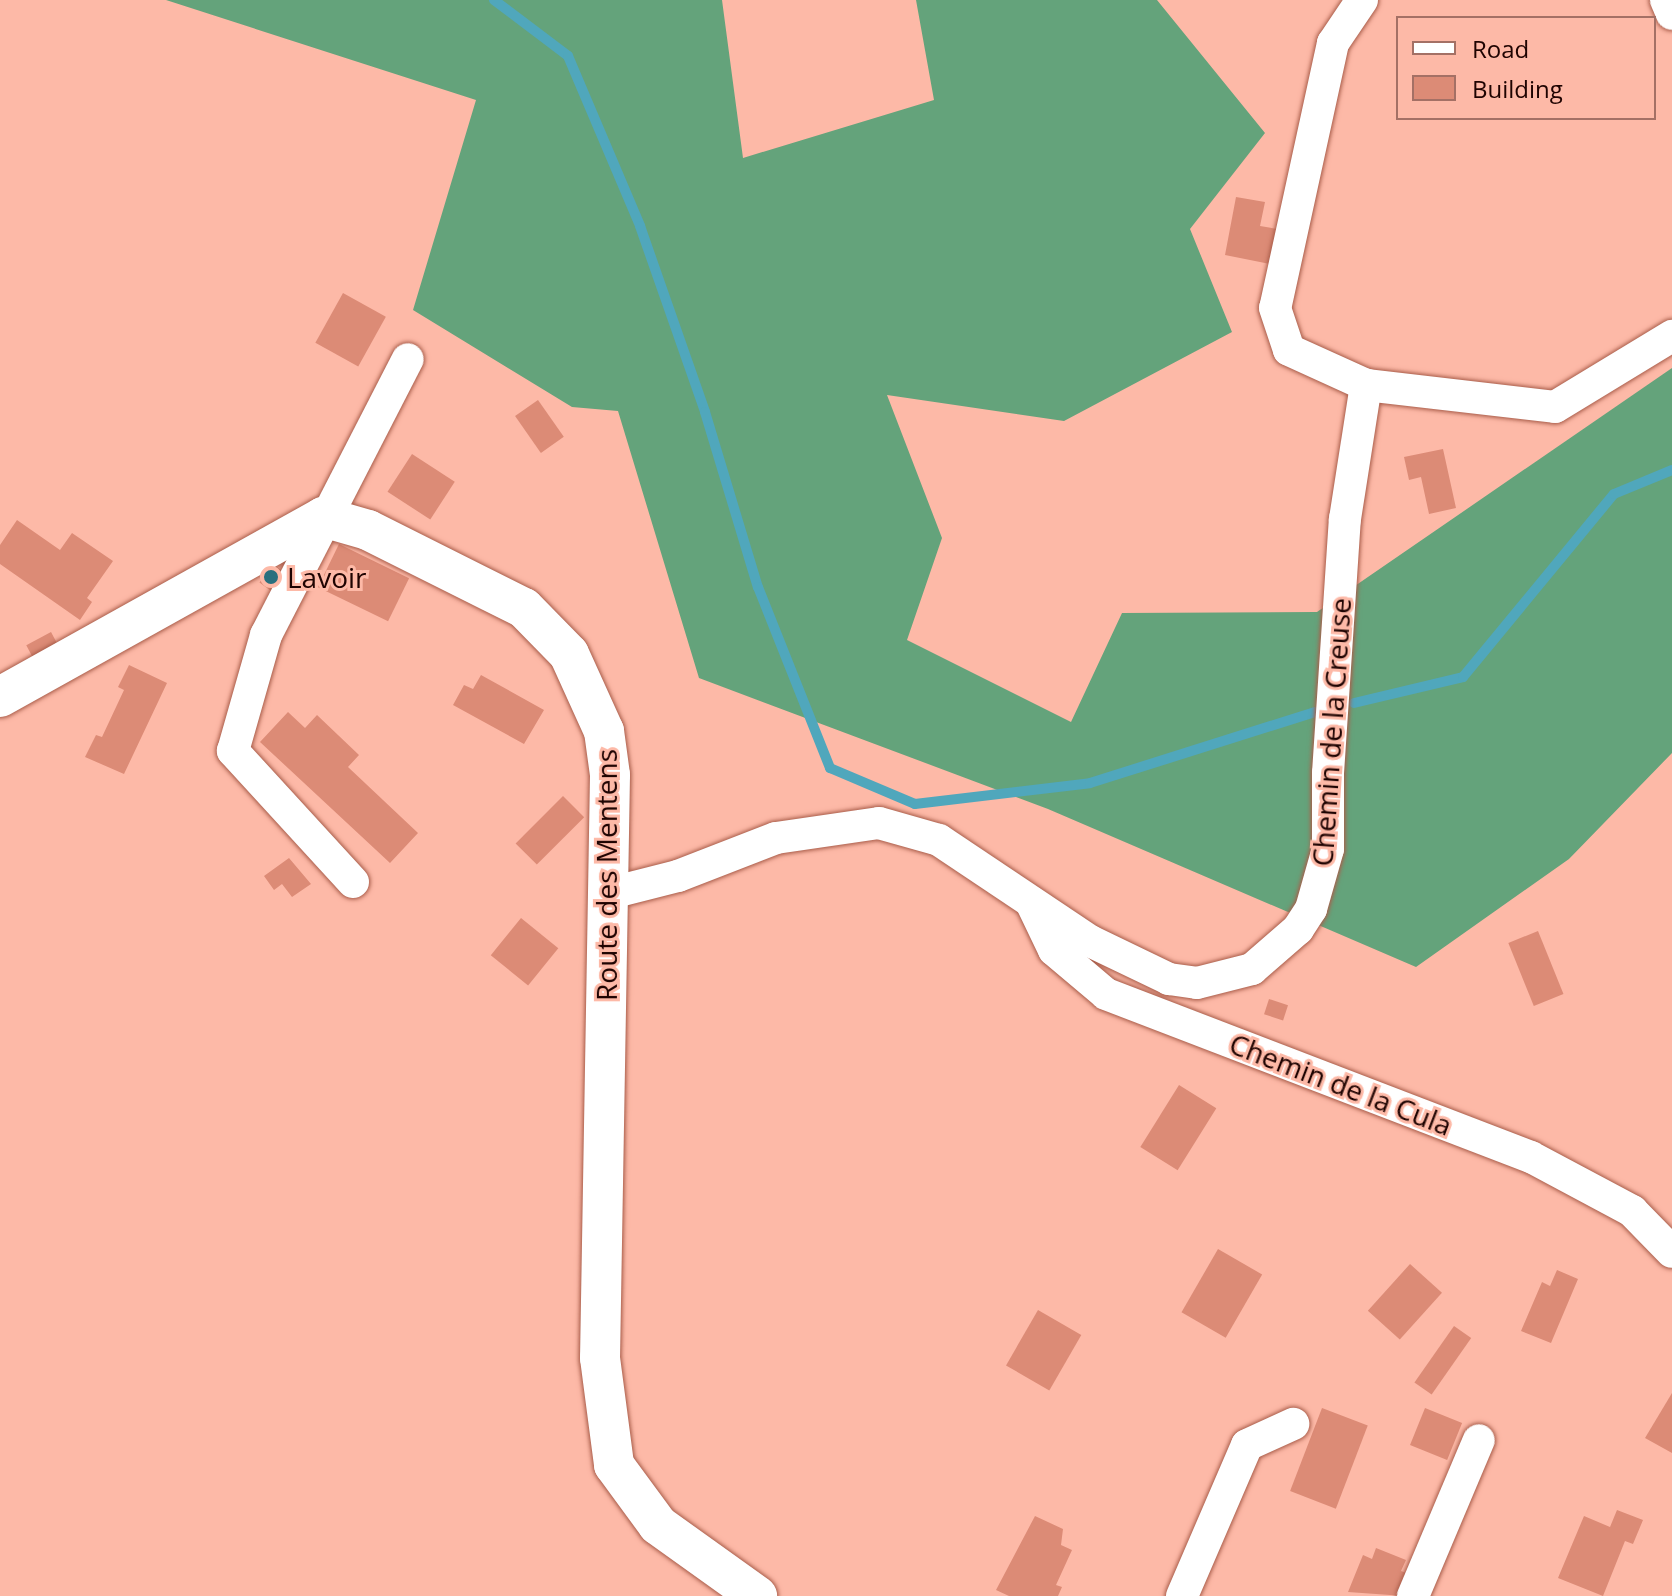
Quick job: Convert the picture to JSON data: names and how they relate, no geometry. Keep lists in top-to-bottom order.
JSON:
{
  "streets": {
    "street": ["Chemin de la Creuse", "Route des Mentens", "Chemin de la Cula"]
  },
  "crossings": [
    ["Chemin de la Creuse", "Route des Mentens"],
    ["Chemin de la Creuse", "Chemin de la Cula"]
  ],
  "places": ["Lavoir"],
  "legend": ["Road", "Building"]
}
